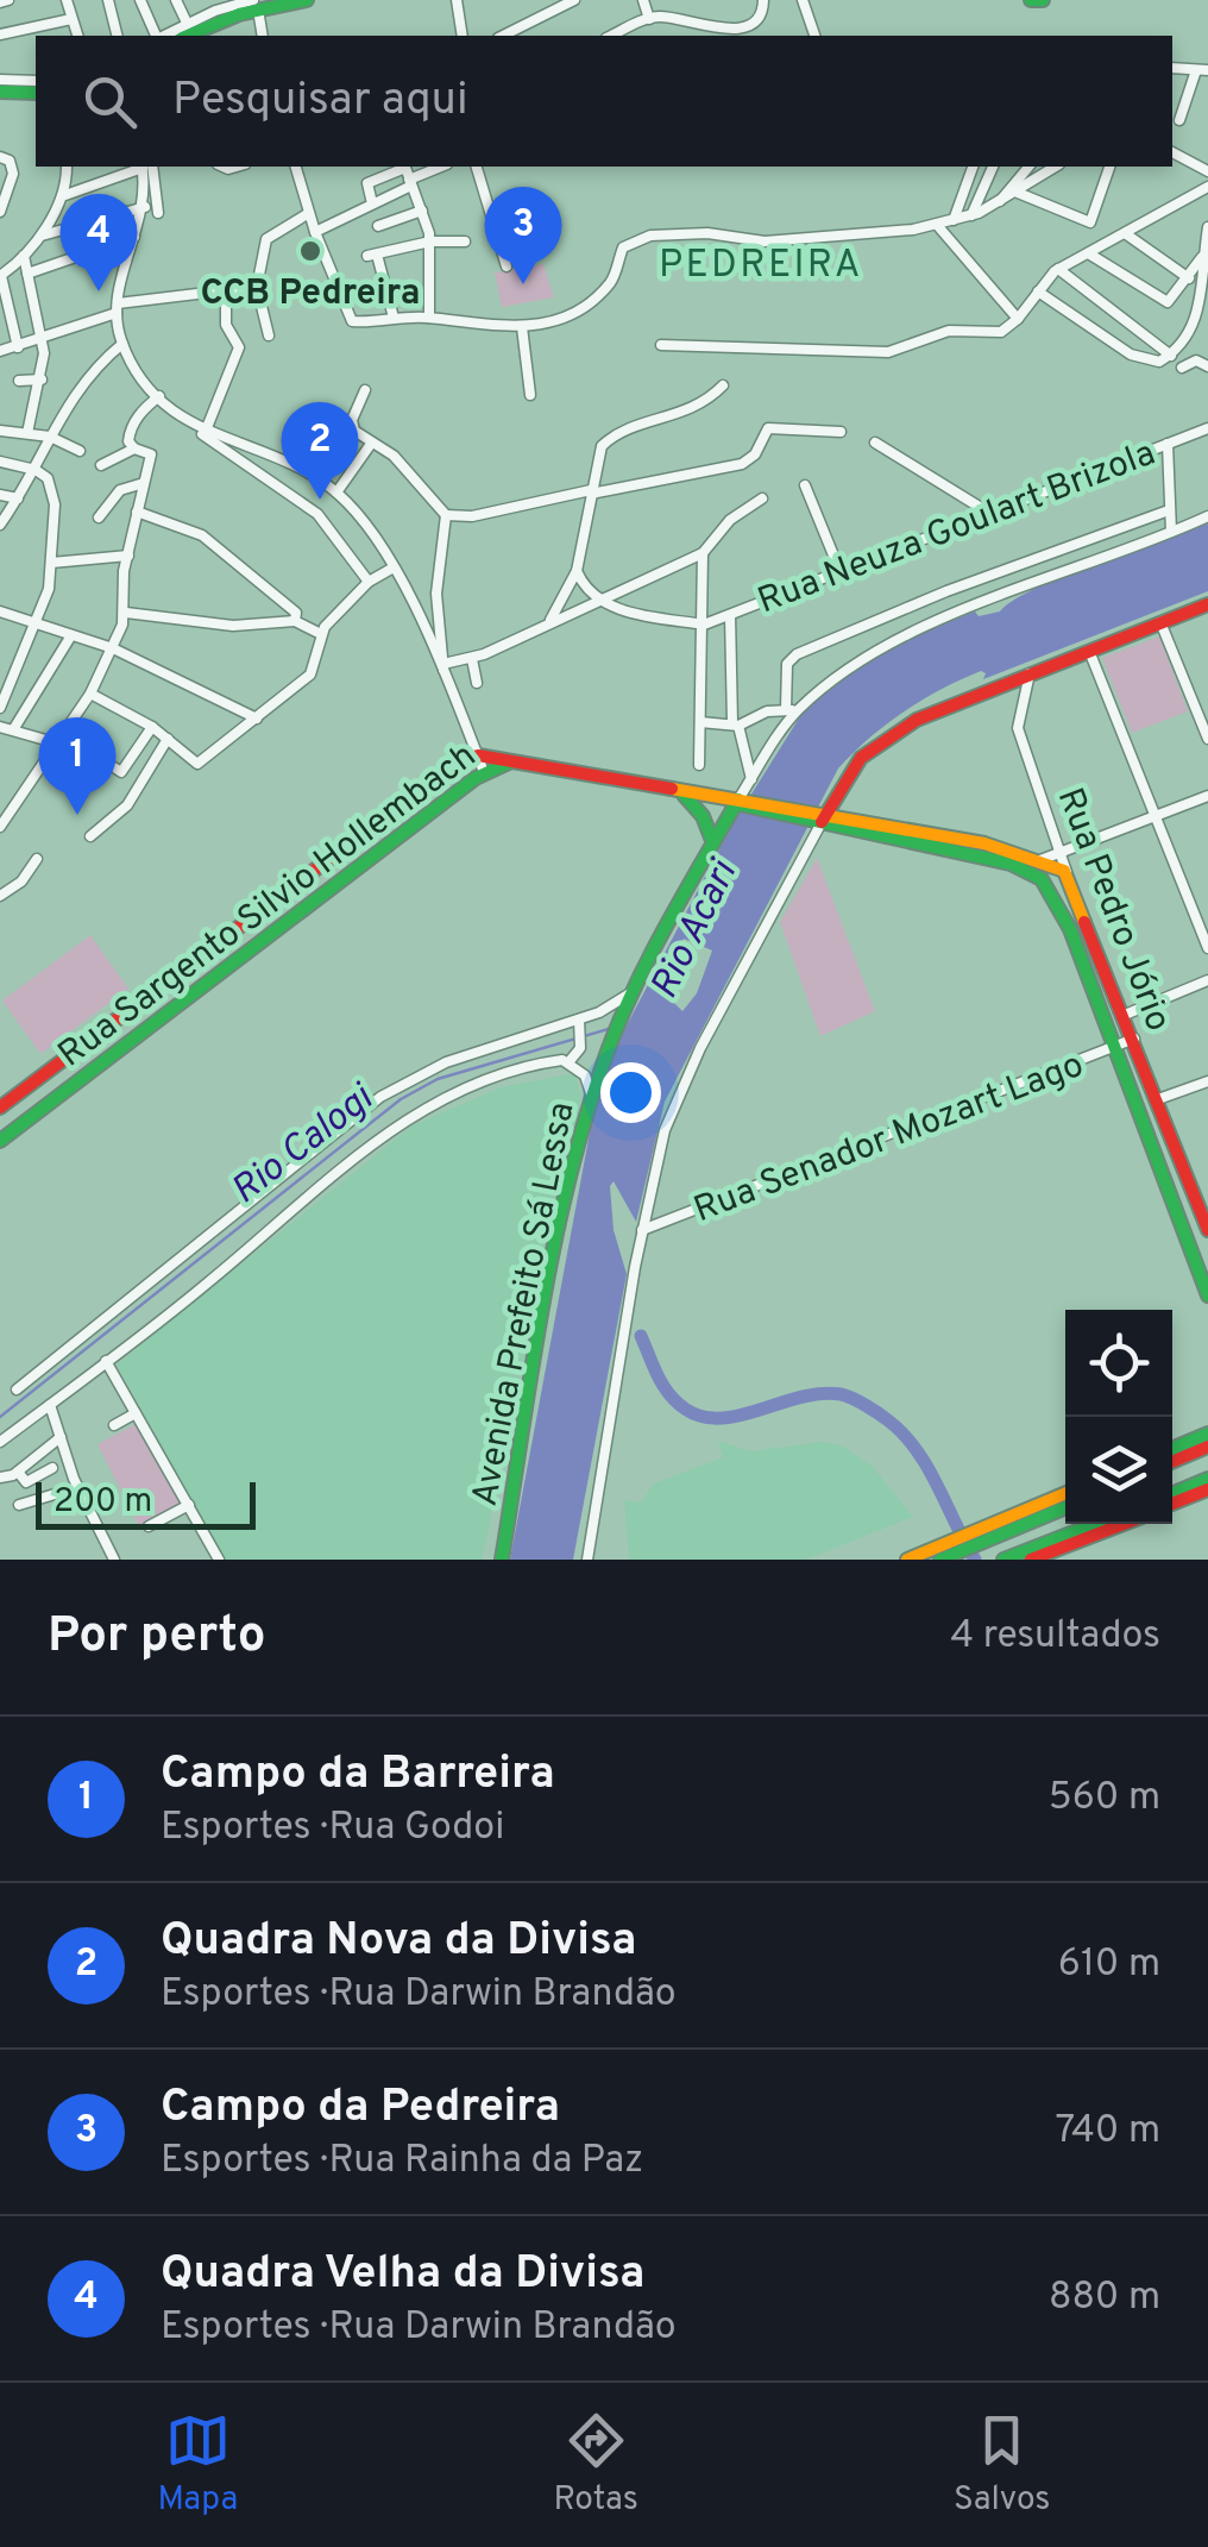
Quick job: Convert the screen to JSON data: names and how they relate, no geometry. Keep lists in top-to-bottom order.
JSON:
{
  "streets": {
    "main road": ["Rua Sargento Silvio Hollembach", "Rua Pedro Jório", "Avenida Prefeito Sá Lessa"],
    "street": ["Rua Neuza Goulart Brizola", "Rua Senador Mozart Lago"]
  },
  "crossings": [
    ["Rua Sargento Silvio Hollembach", "Rua Pedro Jório"],
    ["Rua Sargento Silvio Hollembach", "Avenida Prefeito Sá Lessa"],
    ["Rua Pedro Jório", "Rua Senador Mozart Lago"]
  ],
  "districts": ["PEDREIRA"],
  "water": ["Rio Acari", "Rio Calogi"],
  "places": ["CCB Pedreira"],
  "scale_bar": "200 m",
  "page": {
    "search": "Pesquisar aqui",
    "pins": [
      "3",
      "4",
      "2",
      "1"
    ],
    "scale": "200 m",
    "heading": ["Por perto", "4 resultados"],
    "list": [
      {
        "mark": "1",
        "name": "Campo da Barreira",
        "note": "Esportes · Rua Godoi",
        "value": "560 m"
      },
      {
        "mark": "2",
        "name": "Quadra Nova da Divisa",
        "note": "Esportes · Rua Darwin Brandão",
        "value": "610 m"
      },
      {
        "mark": "3",
        "name": "Campo da Pedreira",
        "note": "Esportes · Rua Rainha da Paz",
        "value": "740 m"
      },
      {
        "mark": "4",
        "name": "Quadra Velha da Divisa",
        "note": "Esportes · Rua Darwin Brandão",
        "value": "880 m"
      }
    ],
    "nav": ["Mapa", "Rotas", "Salvos"]
  }
}
